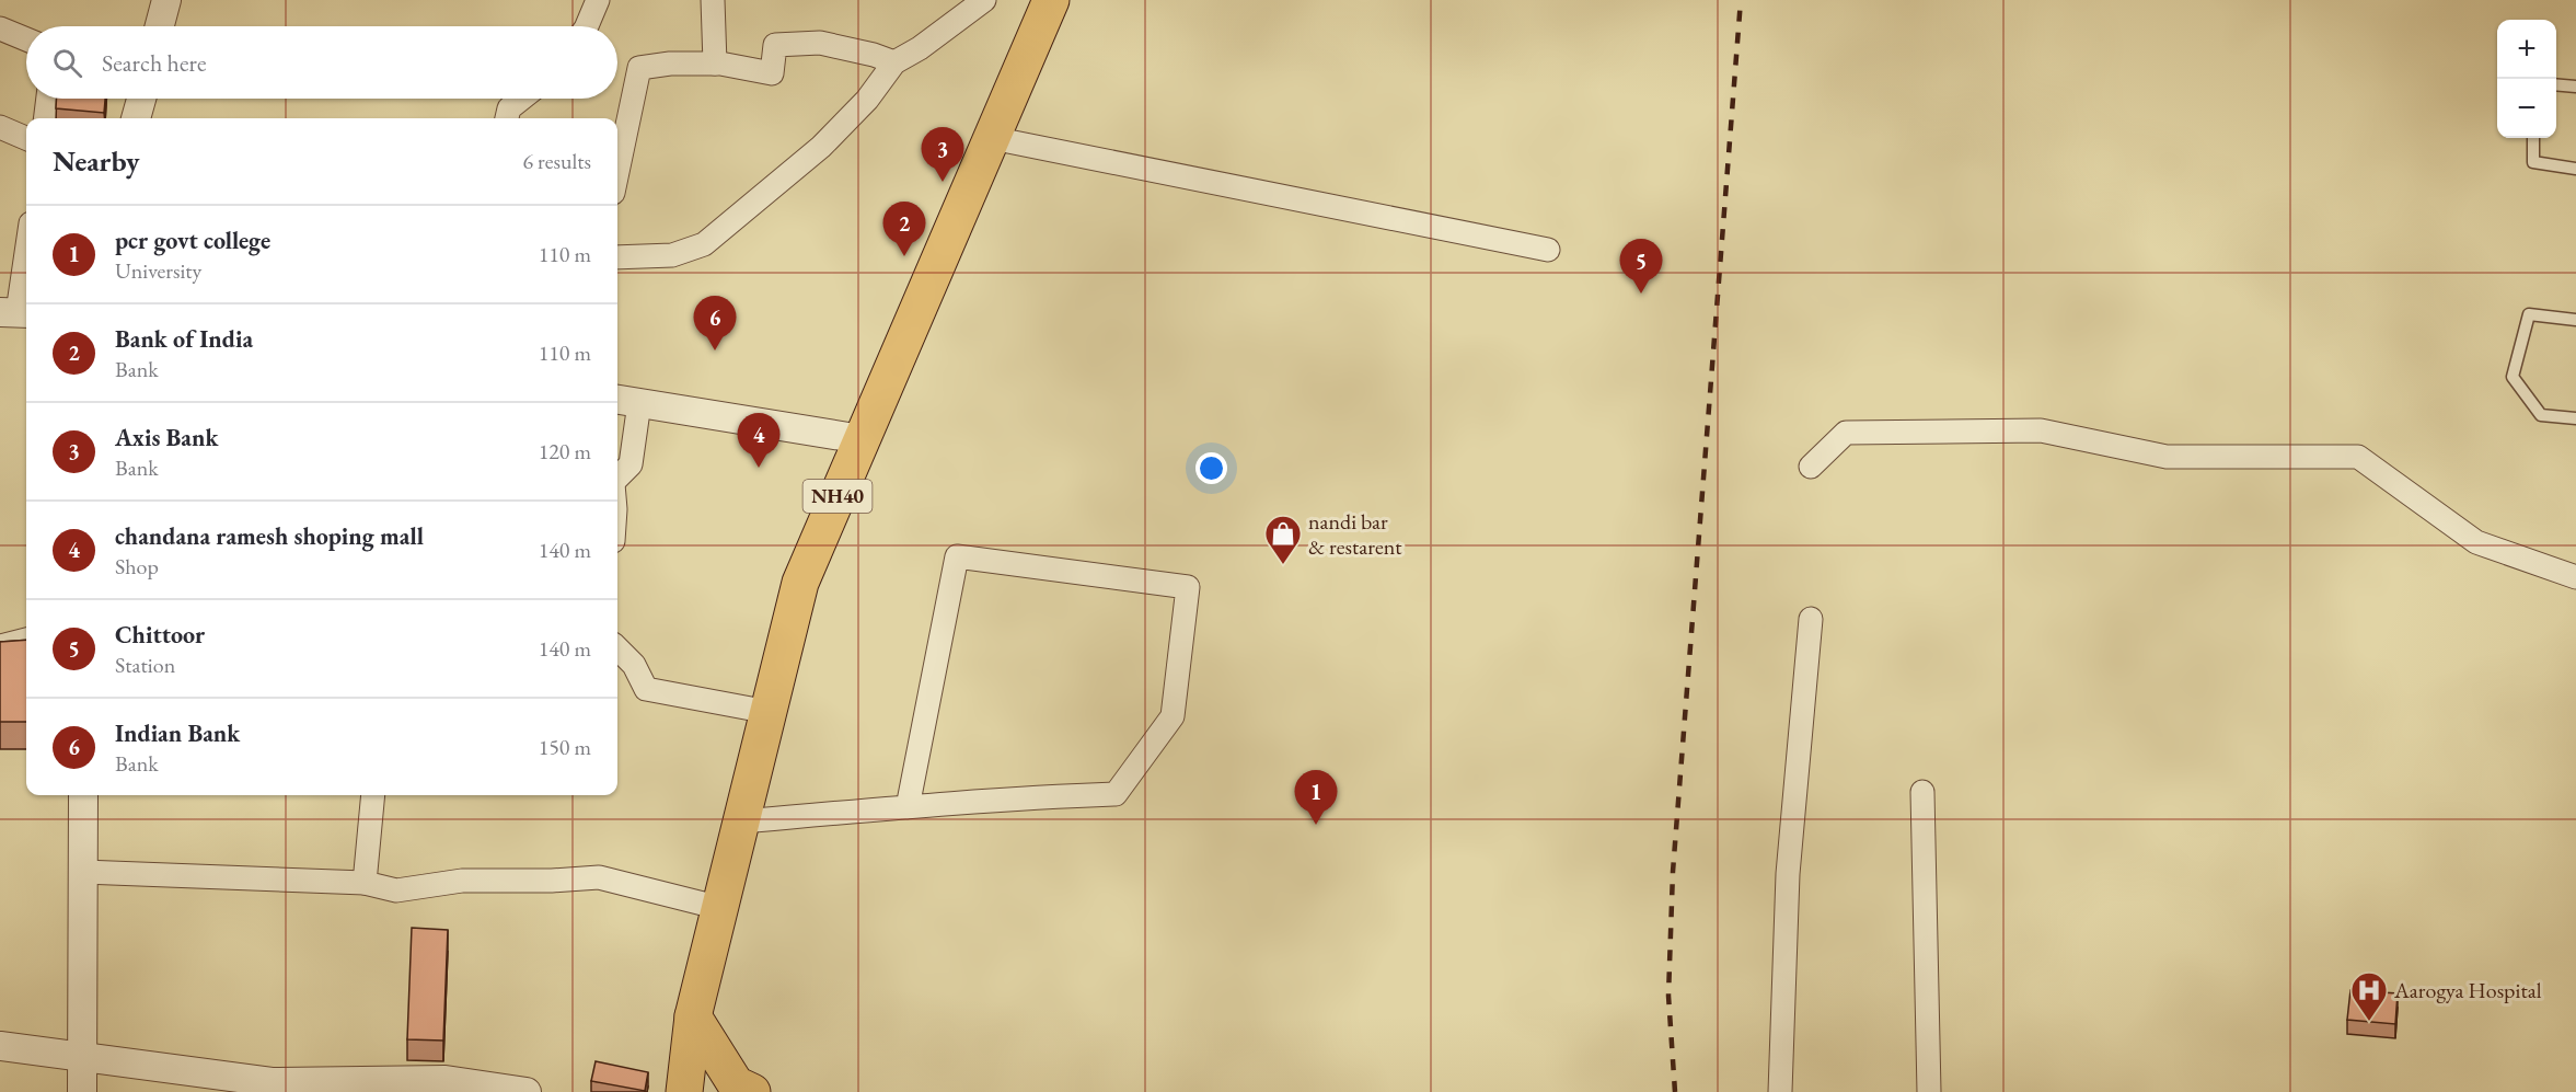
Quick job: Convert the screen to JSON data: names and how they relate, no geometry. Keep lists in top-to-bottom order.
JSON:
{
  "streets": {
    "highway": ["NH40"]
  },
  "places": {
    "shop": ["nandi bar & restarent"],
    "hospital": ["Aarogya Hospital"]
  },
  "page": {
    "map_buttons": ["+", "−"],
    "search": "Search here",
    "heading": ["Nearby", "6 results"],
    "pins": [
      "3",
      "2",
      "5",
      "6",
      "4",
      "1"
    ],
    "list": [
      {
        "mark": "1",
        "name": "pcr govt college",
        "note": "University",
        "value": "110 m"
      },
      {
        "mark": "2",
        "name": "Bank of India",
        "note": "Bank",
        "value": "110 m"
      },
      {
        "mark": "3",
        "name": "Axis Bank",
        "note": "Bank",
        "value": "120 m"
      },
      {
        "mark": "4",
        "name": "chandana ramesh shoping mall",
        "note": "Shop",
        "value": "140 m"
      },
      {
        "mark": "5",
        "name": "Chittoor",
        "note": "Station",
        "value": "140 m"
      },
      {
        "mark": "6",
        "name": "Indian Bank",
        "note": "Bank",
        "value": "150 m"
      }
    ]
  }
}
